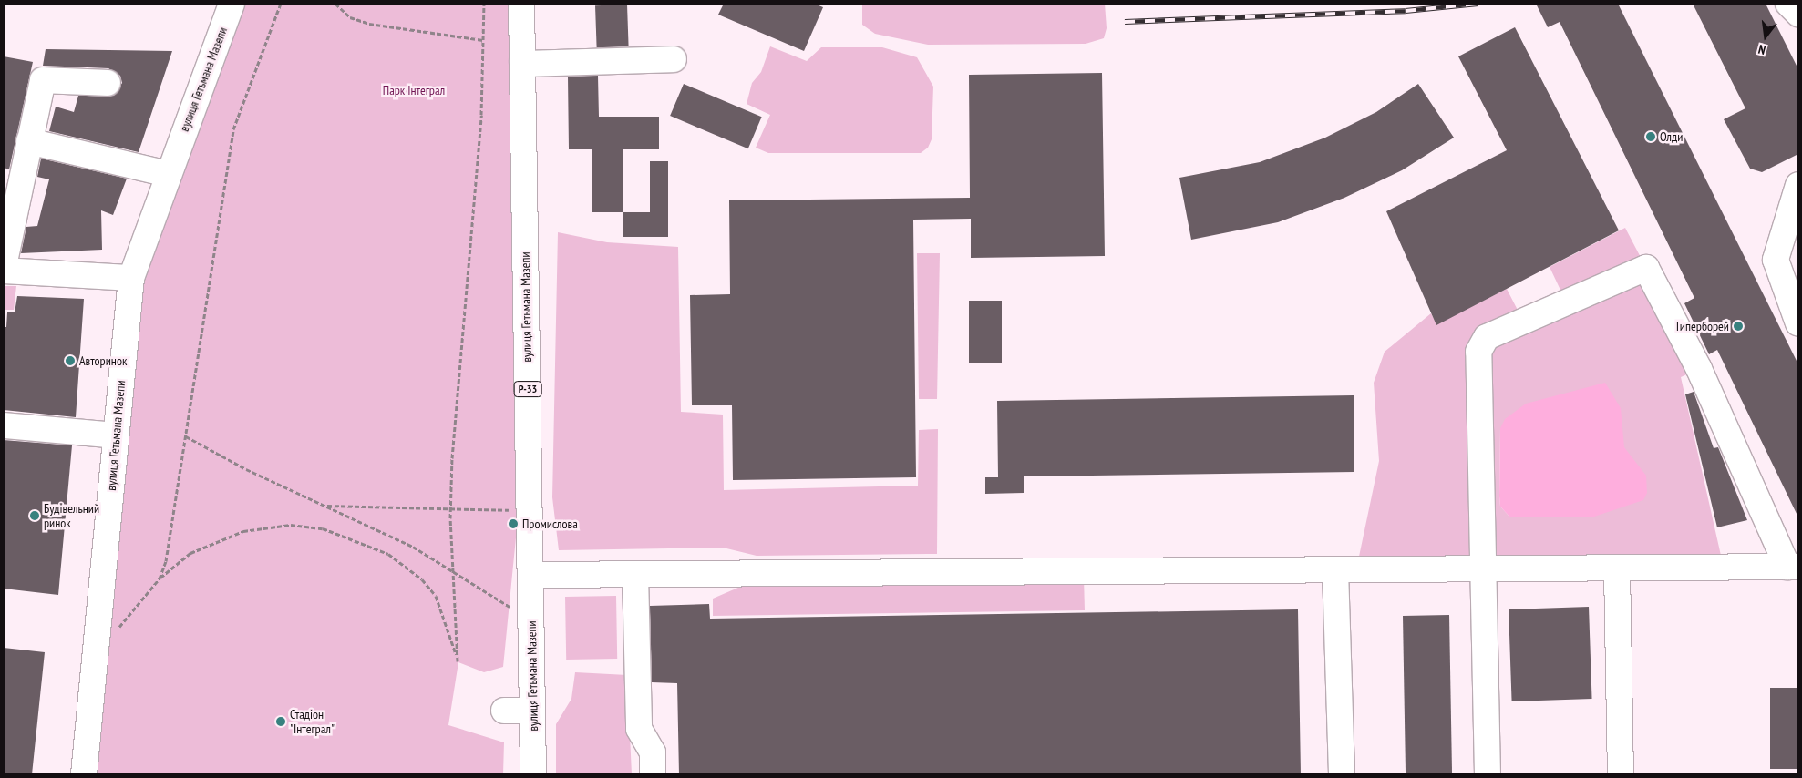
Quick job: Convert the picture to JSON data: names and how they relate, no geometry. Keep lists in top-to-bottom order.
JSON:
{
  "streets": {
    "street": ["вулиця Гетьмана Мазепи", "Р-33"]
  },
  "parks": ["Парк Інтеграл"],
  "places": [
    "Олди",
    "Гиперборей",
    "Авторинок",
    "Будівельний ринок",
    "Промислова",
    "Стадіон \"Інтеграл\""
  ],
  "north": "bottom"
}
